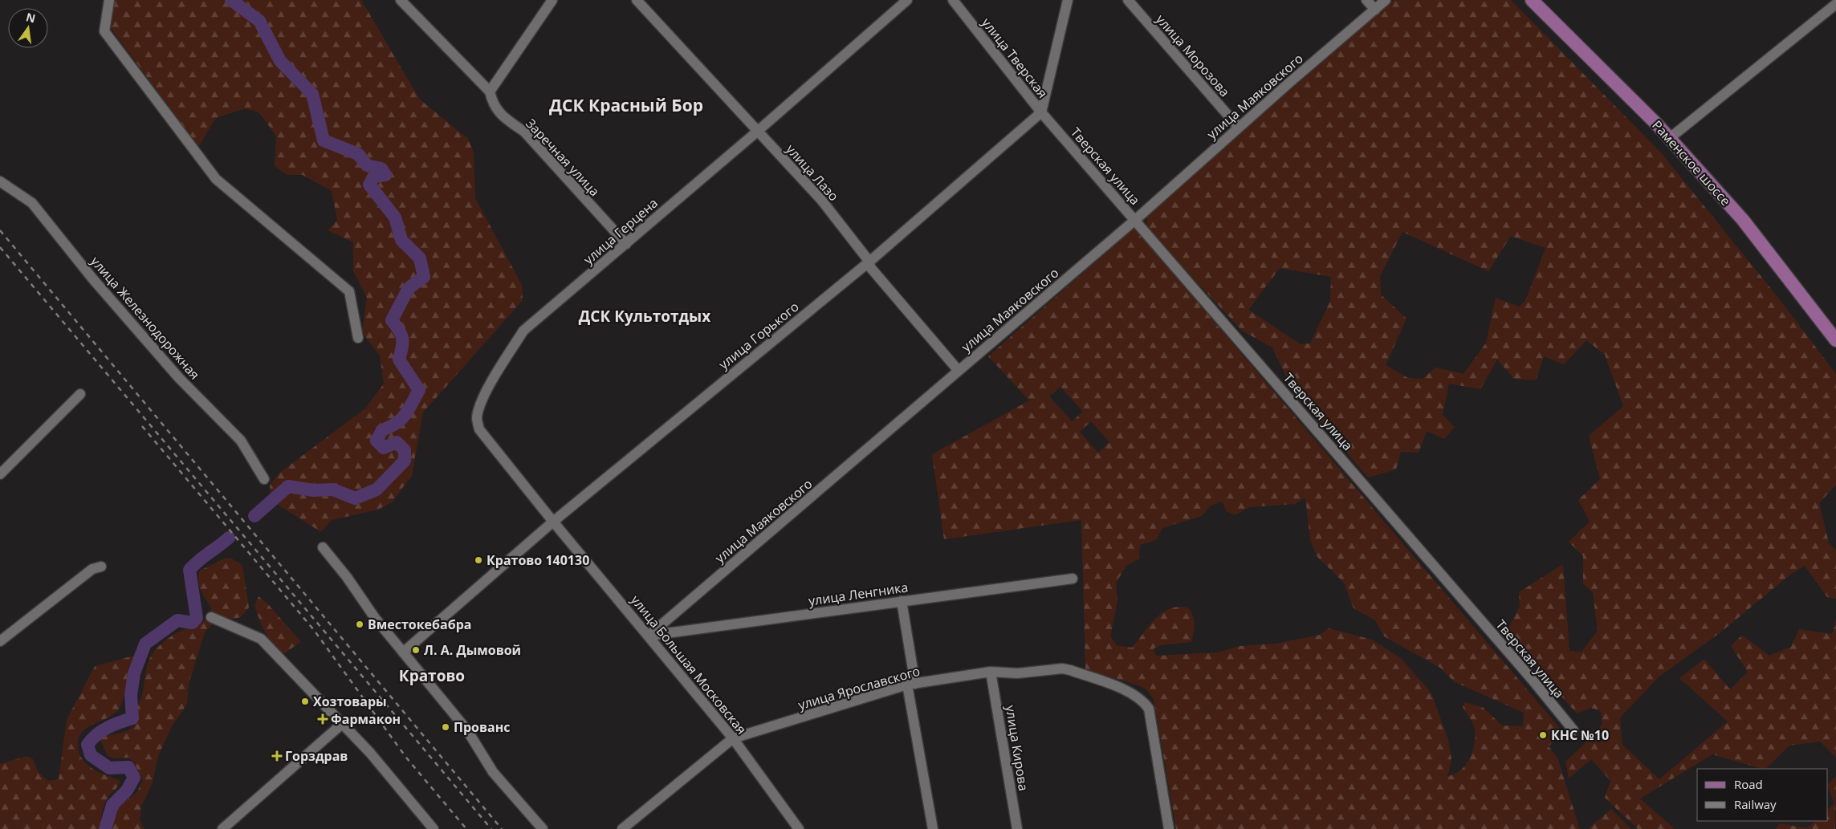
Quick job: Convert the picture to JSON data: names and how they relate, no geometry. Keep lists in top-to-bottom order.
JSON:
{
  "streets": {
    "main road": ["Раменское шоссе"],
    "street": [
      "улица Морозова",
      "улица Тверская",
      "улица Маяковского",
      "Заречная улица",
      "Тверская улица",
      "улица Лазо",
      "улица Герцена",
      "улица Железнодорожная",
      "улица Горького",
      "улица Ленгника",
      "улица Большая Московская",
      "улица Ярославского",
      "улица Кирова"
    ]
  },
  "crossings": [
    ["улица Морозова", "улица Маяковского"],
    ["улица Тверская", "Тверская улица"],
    ["улица Тверская", "улица Горького"],
    ["улица Маяковского", "Тверская улица"],
    ["улица Маяковского", "улица Лазо"],
    ["улица Маяковского", "улица Ленгника"],
    ["улица Маяковского", "улица Большая Московская"],
    ["Заречная улица", "улица Герцена"],
    ["Тверская улица", "улица Горького"],
    ["улица Лазо", "улица Герцена"],
    ["улица Лазо", "улица Горького"],
    ["улица Герцена", "улица Горького"],
    ["улица Герцена", "улица Большая Московская"],
    ["улица Горького", "улица Большая Московская"],
    ["улица Ленгника", "улица Большая Московская"],
    ["улица Большая Московская", "улица Ярославского"],
    ["улица Ярославского", "улица Кирова"]
  ],
  "districts": ["ДСК Красный Бор", "ДСК Культотдых", "Кратово"],
  "places": {
    "other": [
      "Кратово 140130",
      "Вместокебабра",
      "Л. А. Дымовой",
      "Хозтовары",
      "Прованс",
      "КНС №10"
    ],
    "health": ["Фармакон", "Горздрав"]
  },
  "legend": ["Road", "Railway"],
  "north": "top"
}
